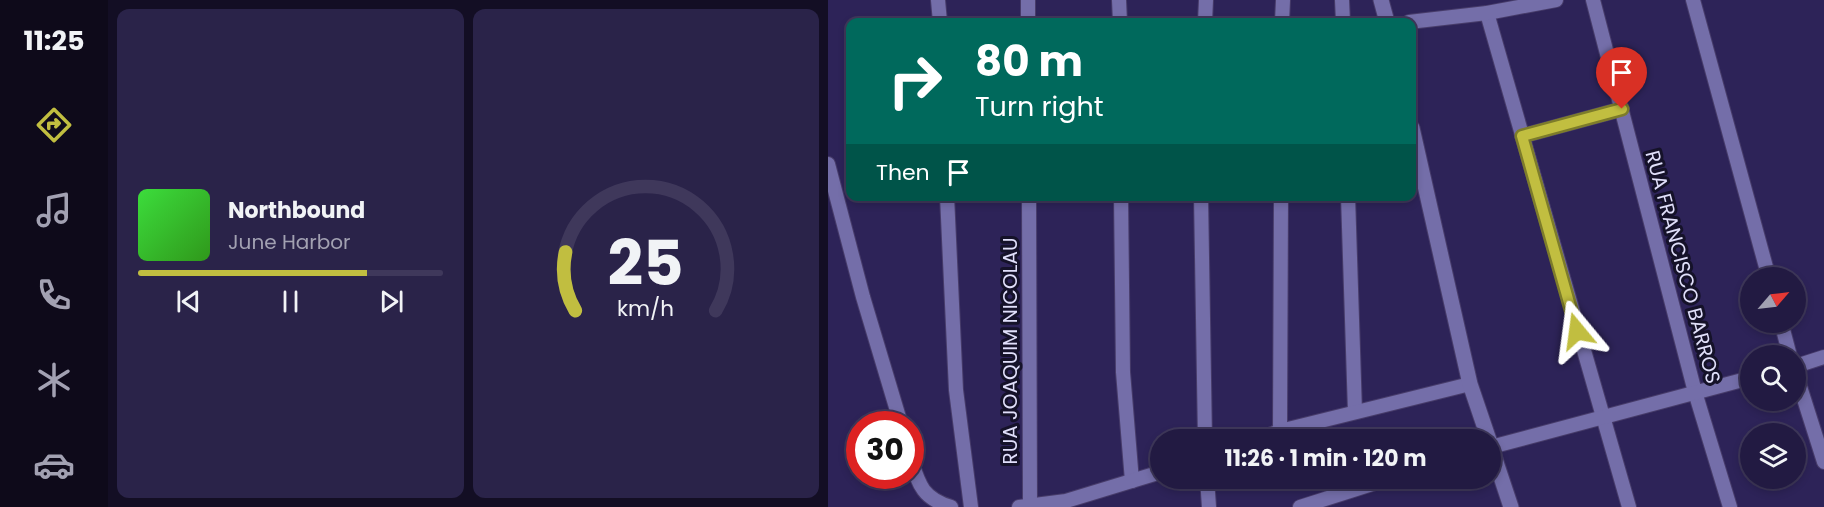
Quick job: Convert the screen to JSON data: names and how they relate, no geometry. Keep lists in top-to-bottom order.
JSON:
{
  "streets": {
    "street": ["RUA FRANCISCO BARROS", "RUA JOAQUIM NICOLAU"]
  },
  "north": "top right",
  "page": {
    "tabs": "11:25",
    "turn": ["80 m", "Turn right"],
    "then": "Then",
    "song": ["Northbound", "June Harbor"],
    "limit": "30",
    "trip": "11:26 · 1 min · 120 m",
    "gauge": ["25", "km/h"]
  }
}
